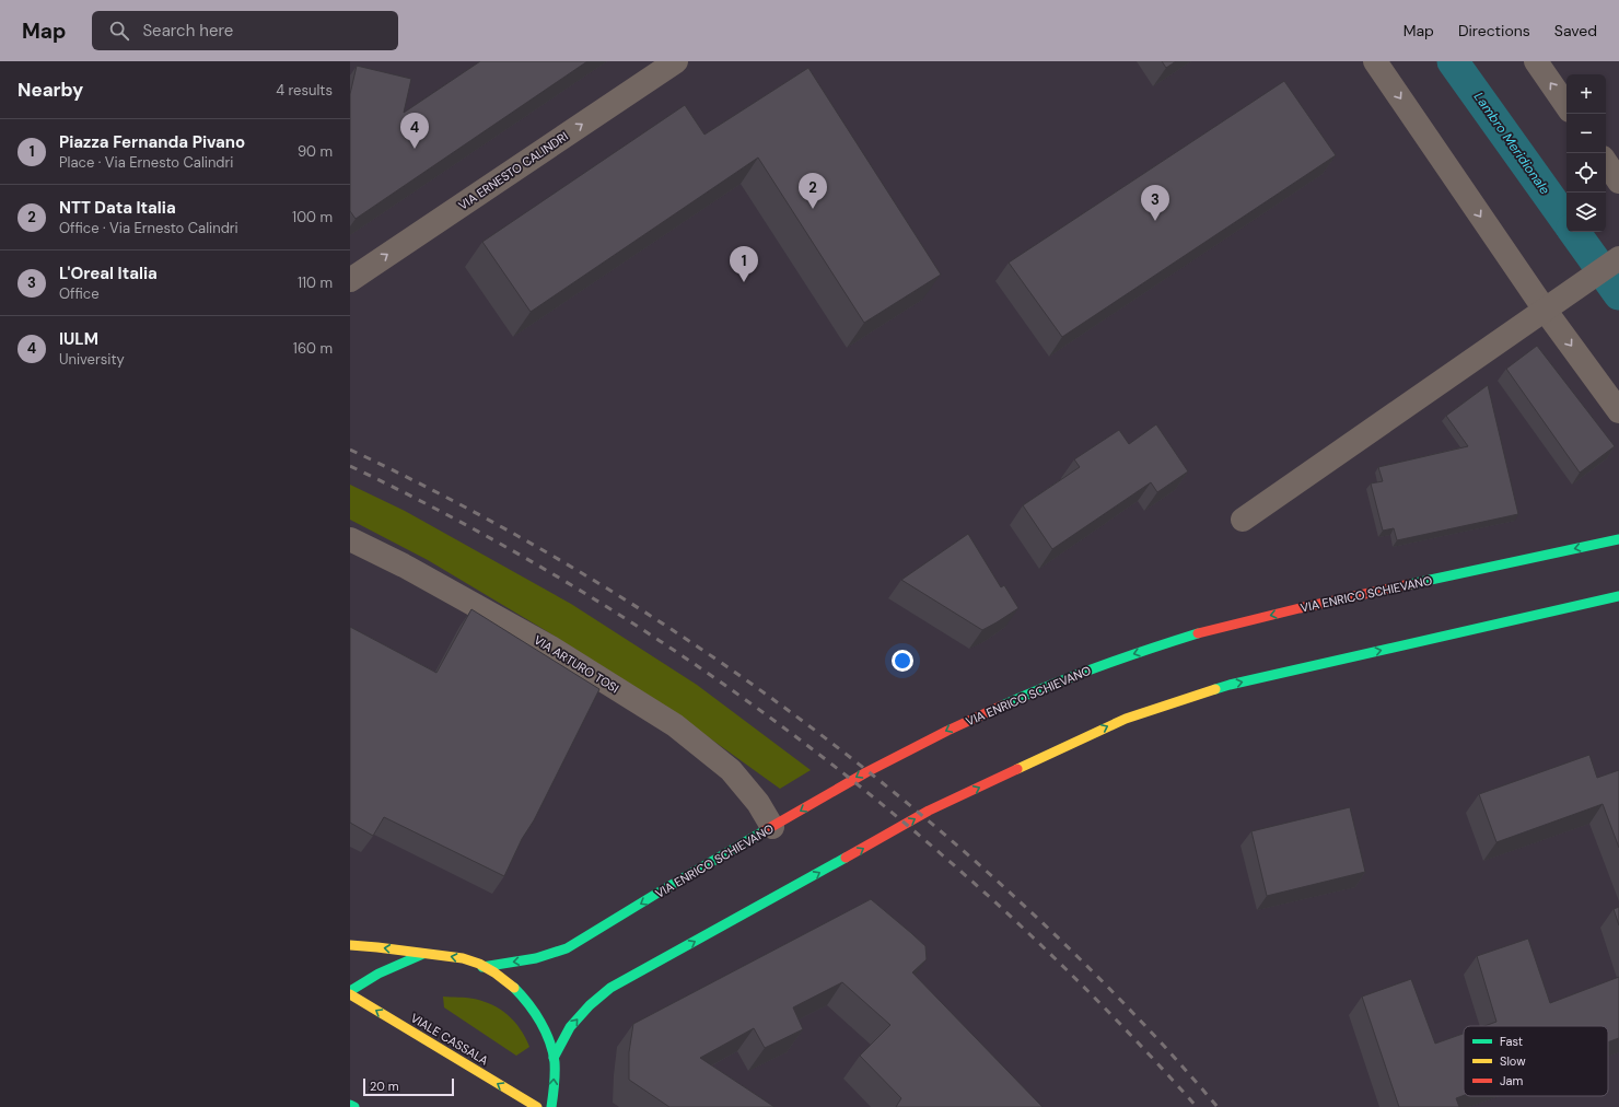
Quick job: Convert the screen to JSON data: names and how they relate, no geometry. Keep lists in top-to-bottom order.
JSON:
{
  "streets": {
    "street": [
      "VIA ERNESTO CALINDRI",
      "VIA ENRICO SCHIEVANO",
      "VIA ARTURO TOSI",
      "VIALE CASSALA"
    ]
  },
  "crossings": [
    ["VIA ENRICO SCHIEVANO", "VIA ARTURO TOSI"]
  ],
  "one_way": ["VIA ERNESTO CALINDRI"],
  "water": ["Lambro Meridionale"],
  "legend": ["Fast", "Slow", "Jam"],
  "scale_bar": "20 m",
  "page": {
    "header": "Map",
    "search": "Search here",
    "nav": ["Map", "Directions", "Saved"],
    "heading": ["Nearby", "4 results"],
    "map_buttons": ["+", "−"],
    "pins": [
      "4",
      "2",
      "3",
      "1"
    ],
    "list": [
      {
        "mark": "1",
        "name": "Piazza Fernanda Pivano",
        "note": "Place · Via Ernesto Calindri",
        "value": "90 m"
      },
      {
        "mark": "2",
        "name": "NTT Data Italia",
        "note": "Office · Via Ernesto Calindri",
        "value": "100 m"
      },
      {
        "mark": "3",
        "name": "L'Oreal Italia",
        "note": "Office",
        "value": "110 m"
      },
      {
        "mark": "4",
        "name": "IULM",
        "note": "University",
        "value": "160 m"
      }
    ],
    "scale": "20 m"
  }
}
